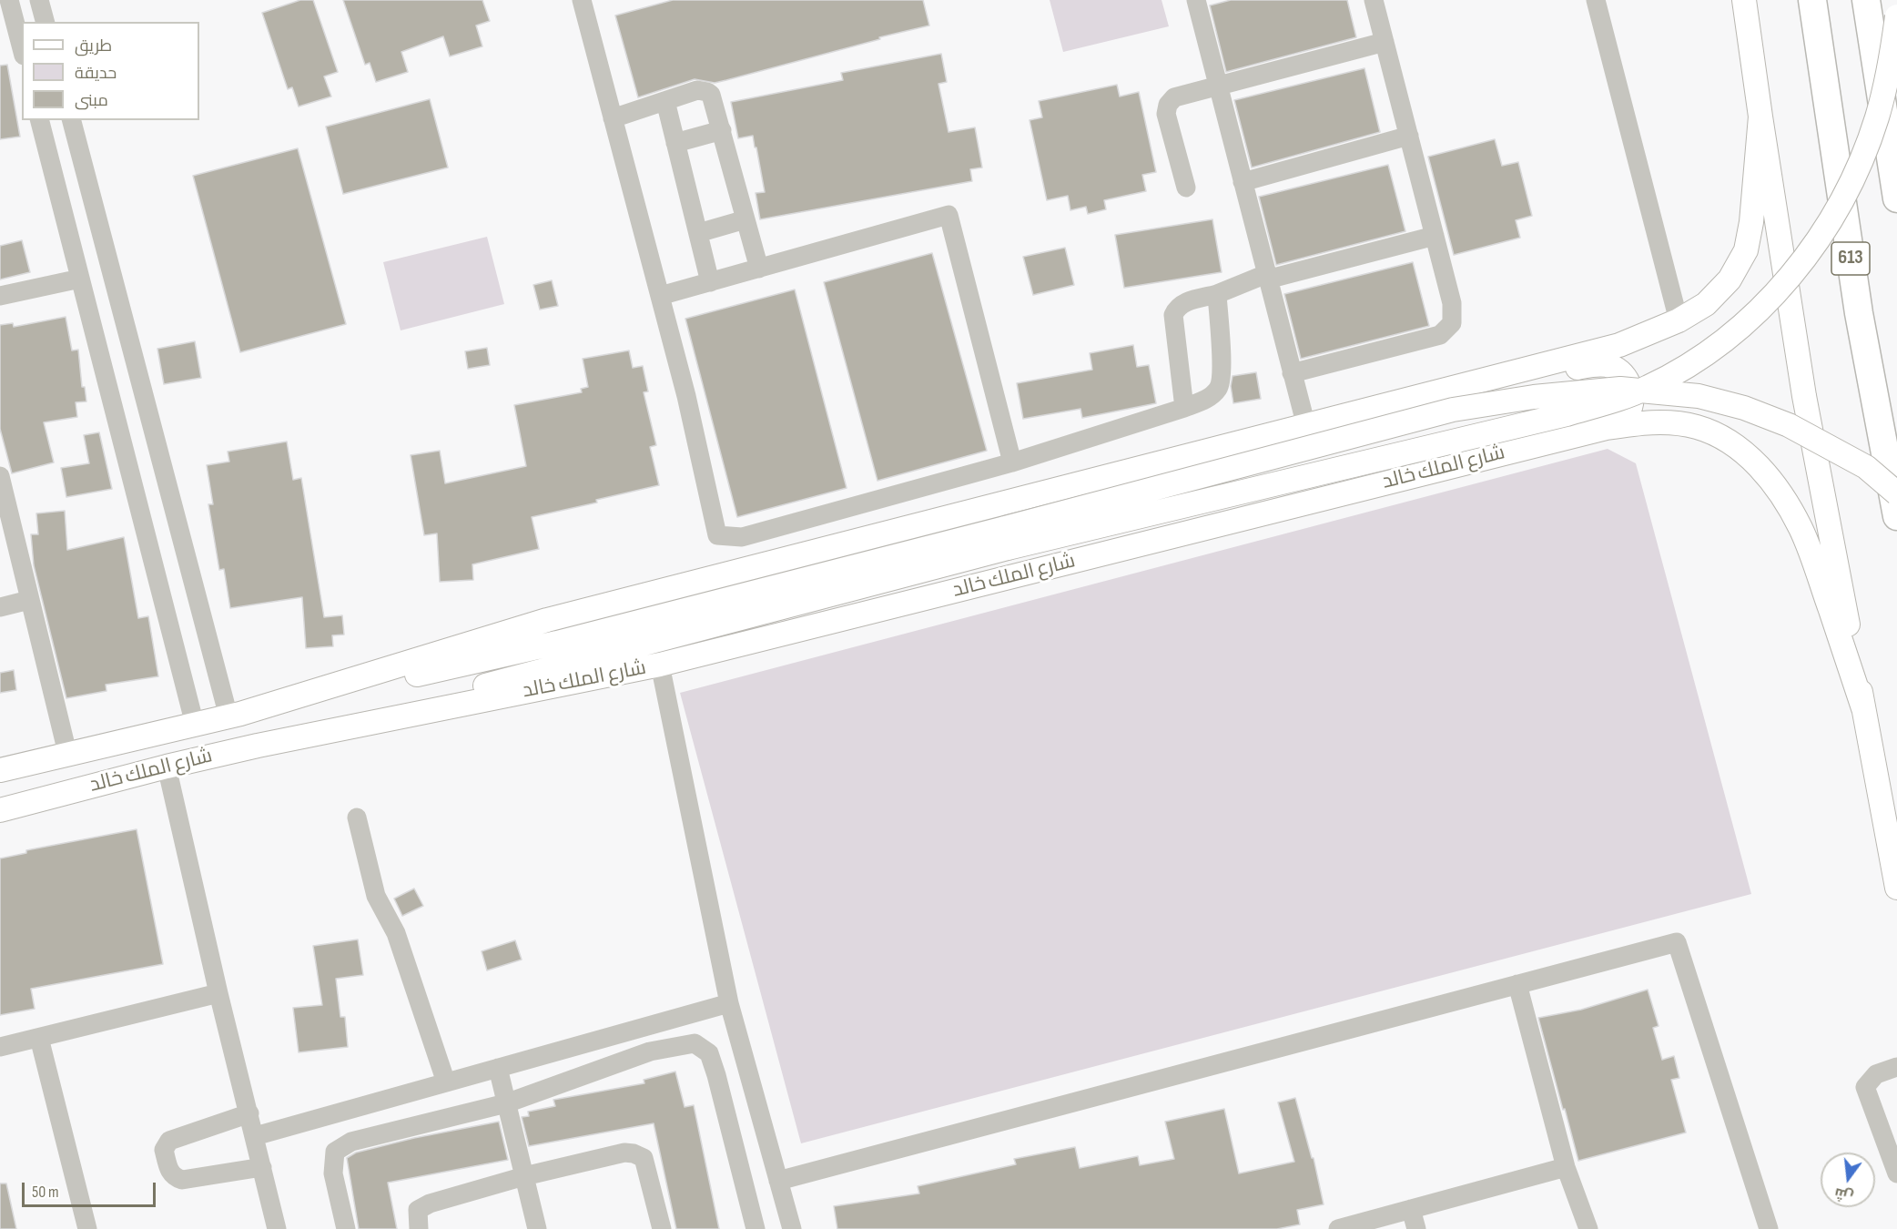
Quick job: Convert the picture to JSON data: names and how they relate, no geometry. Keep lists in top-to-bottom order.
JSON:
{
  "streets": {
    "highway": ["613"],
    "main road": ["شارع الملك خالد"]
  },
  "legend": ["طريق", "حديقة", "مبنى"],
  "scale_bar": "50 m",
  "north": "bottom"
}
